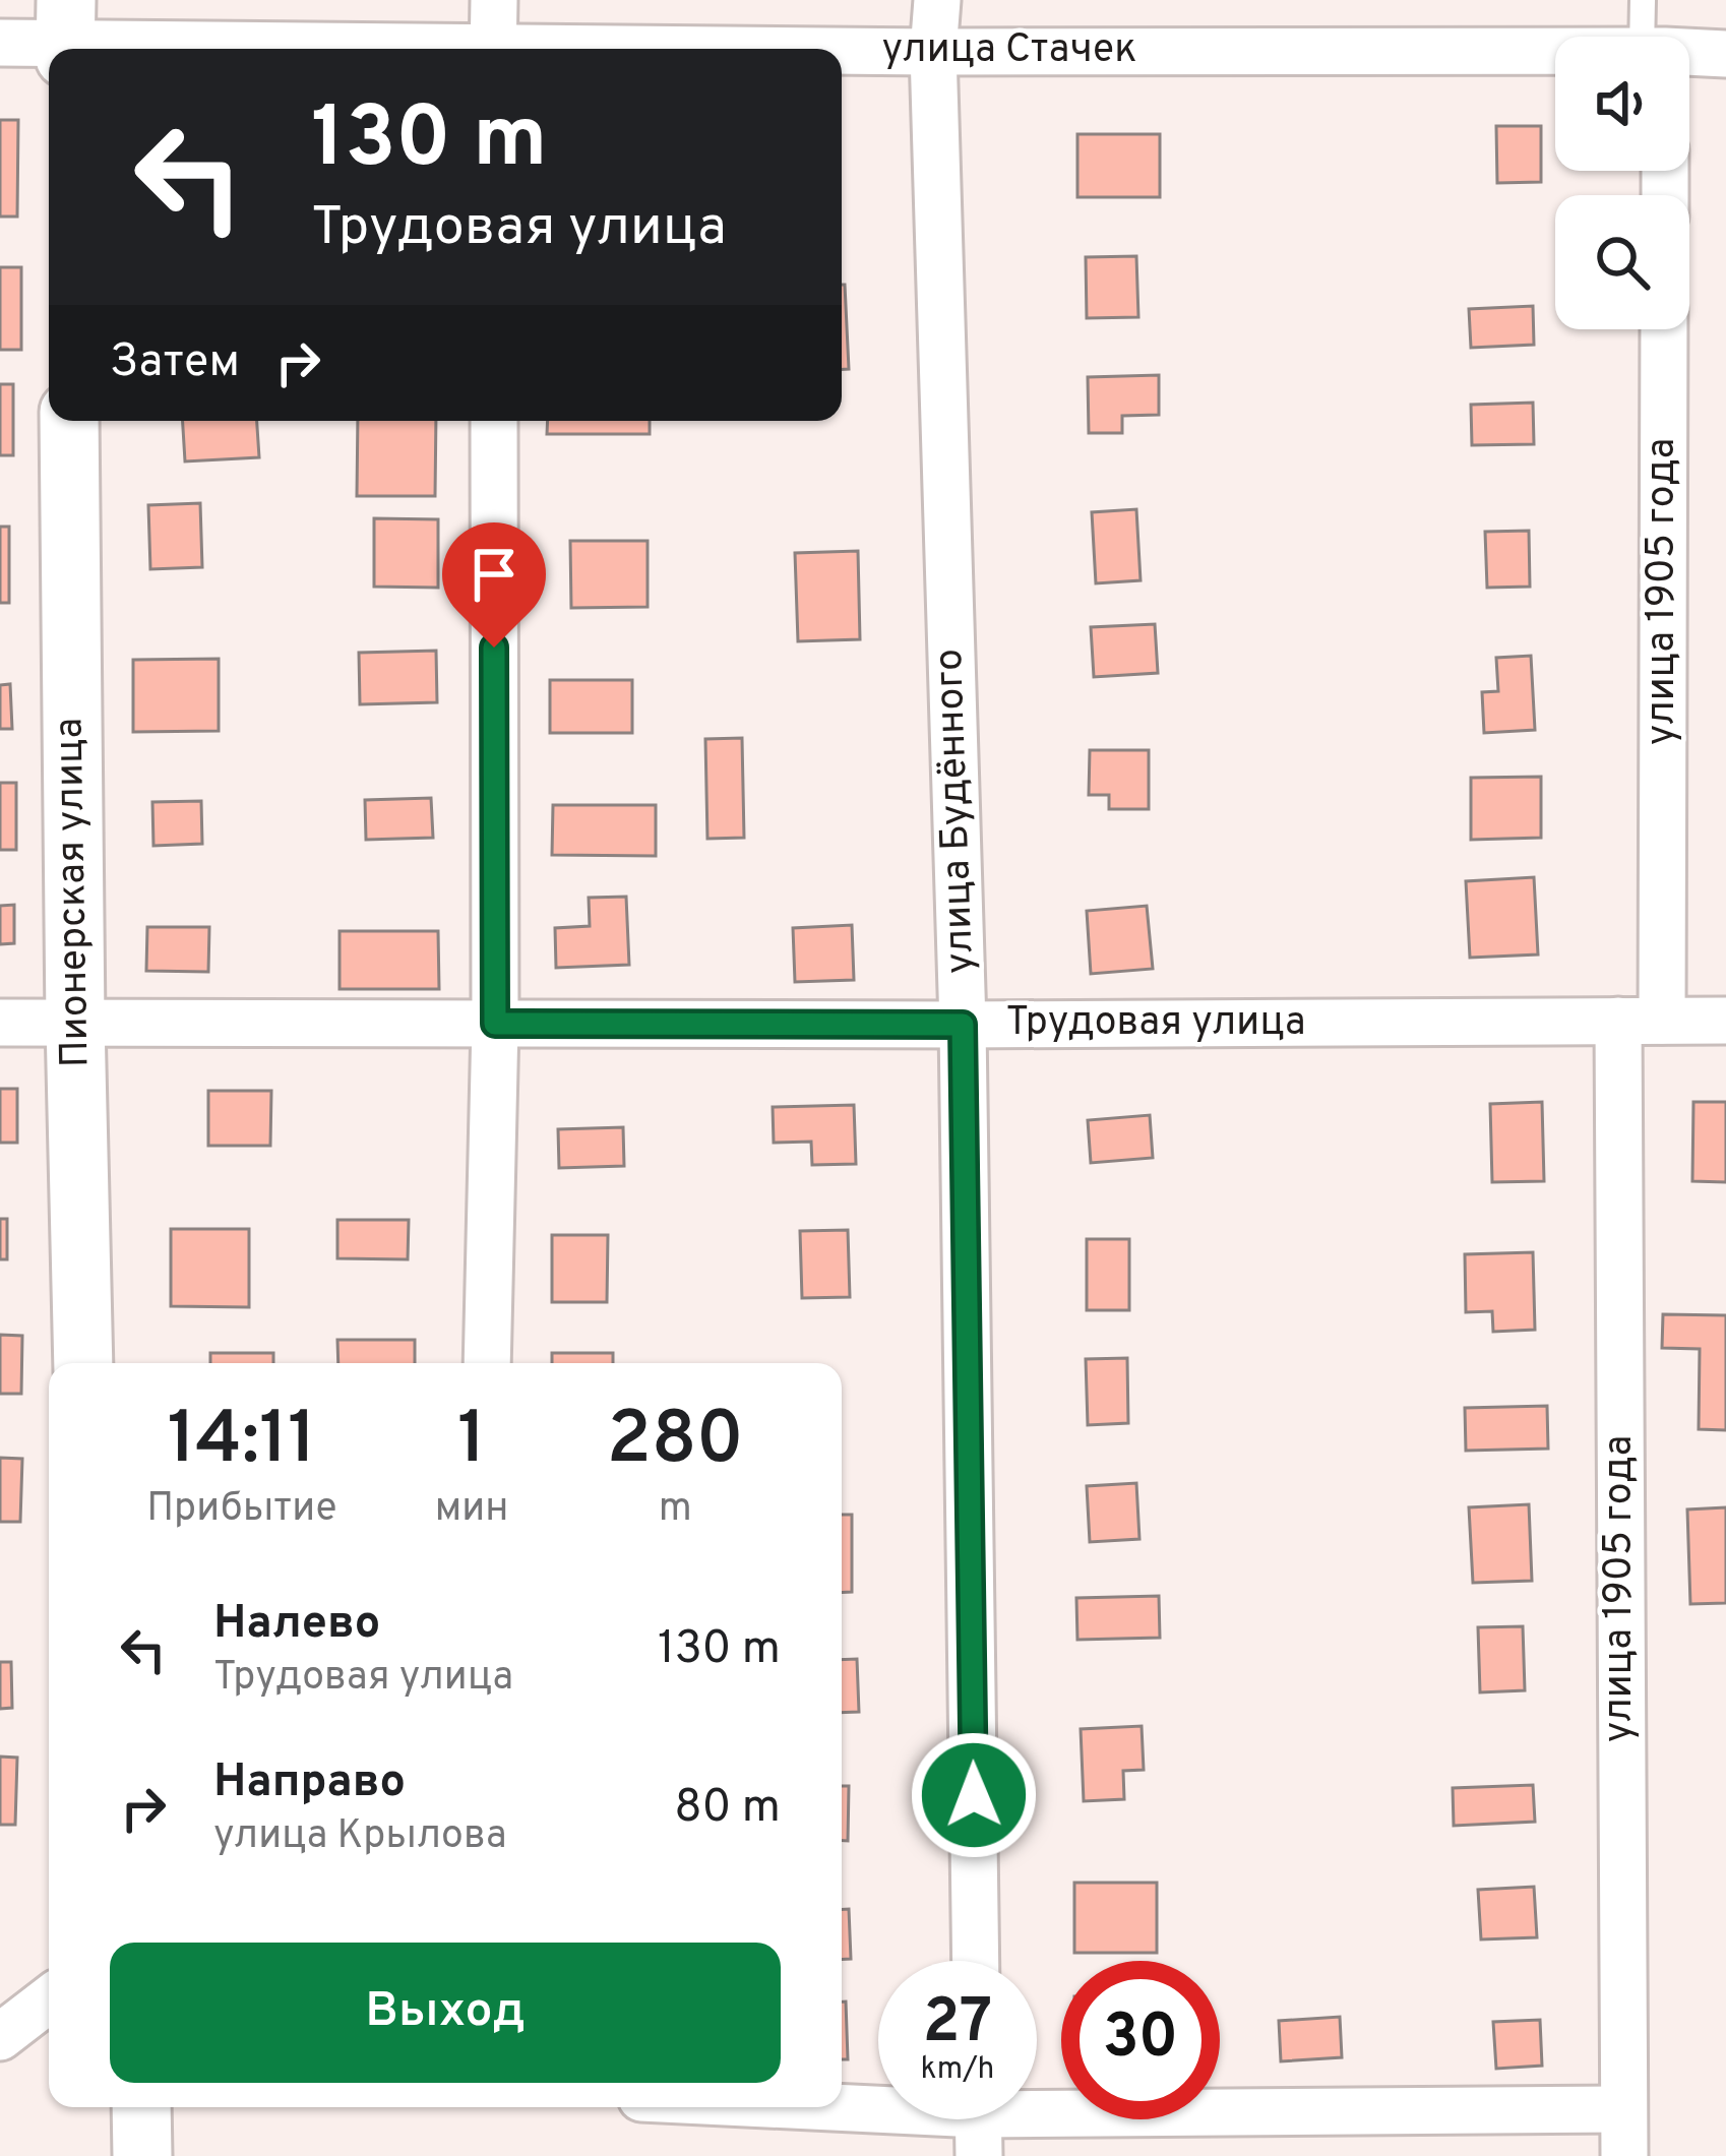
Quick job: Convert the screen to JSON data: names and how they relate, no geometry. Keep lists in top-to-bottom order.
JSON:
{
  "streets": {
    "street": [
      "улица Стачек",
      "улица 1905 года",
      "улица Будённого",
      "Пионерская улица",
      "Трудовая улица"
    ]
  },
  "crossings": [
    ["улица Стачек", "улица Будённого"],
    ["улица 1905 года", "Трудовая улица"],
    ["улица Будённого", "Трудовая улица"],
    ["Пионерская улица", "Трудовая улица"]
  ],
  "page": {
    "turn": ["130 m", "Трудовая улица"],
    "then": "Затем",
    "eta": [
      "14:11",
      "Прибытие",
      "1",
      "мин",
      "280",
      "m"
    ],
    "list": [
      {
        "name": "Налево",
        "note": "Трудовая улица",
        "value": "130 m"
      },
      {
        "name": "Направо",
        "note": "улица Крылова",
        "value": "80 m"
      }
    ],
    "buttons": "Выход",
    "speed": "27 km/h",
    "limit": "30"
  }
}
